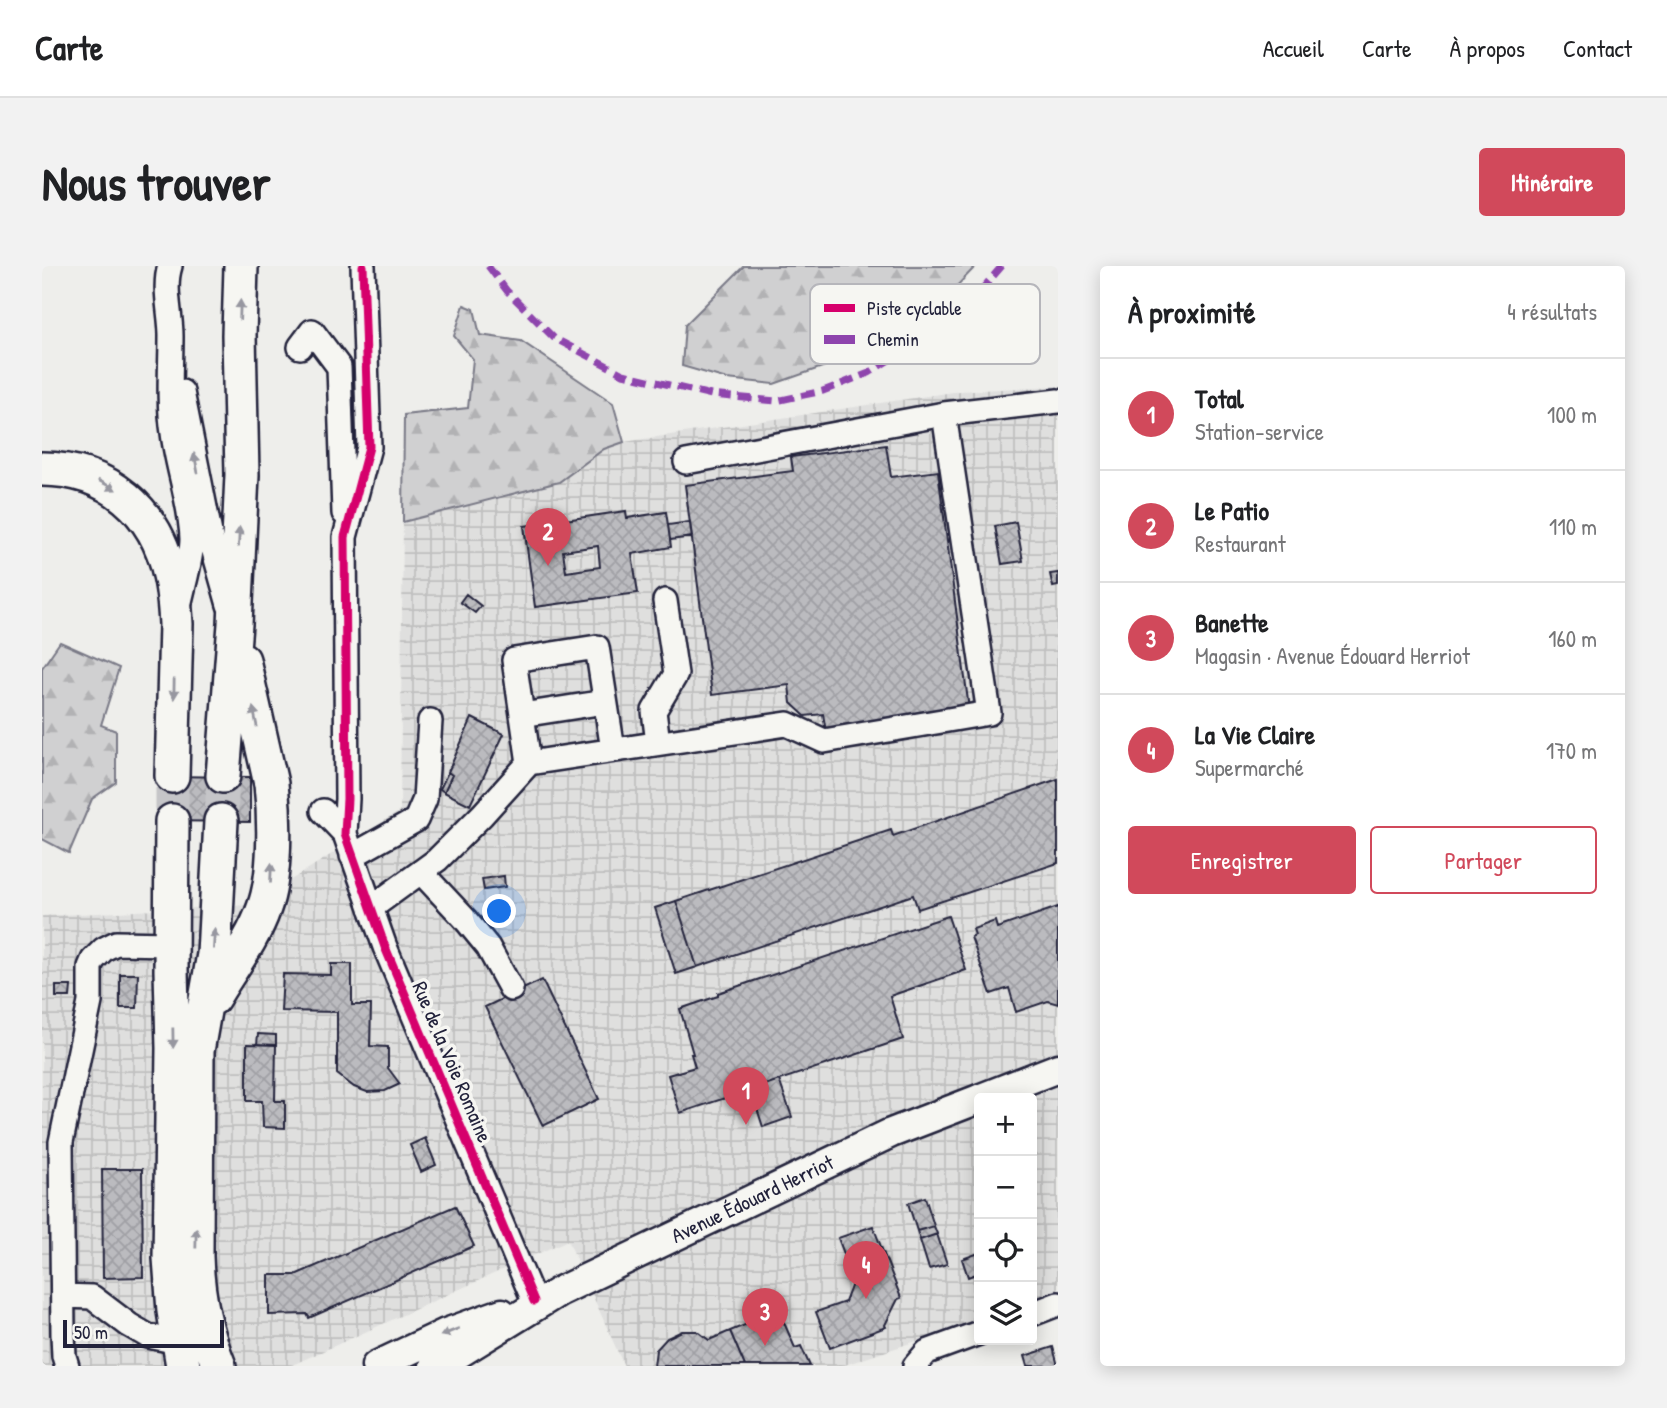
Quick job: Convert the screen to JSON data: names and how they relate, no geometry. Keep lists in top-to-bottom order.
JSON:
{
  "streets": {
    "main road": ["Avenue Édouard Herriot"],
    "street": ["Rue de la Voie Romaine"]
  },
  "crossings": [
    ["Rue de la Voie Romaine", "Avenue Édouard Herriot"]
  ],
  "legend": ["Piste cyclable", "Chemin"],
  "scale_bar": "50 m",
  "page": {
    "header": "Carte",
    "nav": [
      "Accueil",
      "Carte",
      "À propos",
      "Contact"
    ],
    "buttons": [
      "Itinéraire",
      ["Enregistrer", "Partager"]
    ],
    "title": "Nous trouver",
    "heading": ["À proximité", "4 résultats"],
    "list": [
      {
        "mark": "1",
        "name": "Total",
        "note": "Station-service",
        "value": "100 m"
      },
      {
        "mark": "2",
        "name": "Le Patio",
        "note": "Restaurant",
        "value": "110 m"
      },
      {
        "mark": "3",
        "name": "Banette",
        "note": "Magasin · Avenue Édouard Herriot",
        "value": "160 m"
      },
      {
        "mark": "4",
        "name": "La Vie Claire",
        "note": "Supermarché",
        "value": "170 m"
      }
    ],
    "pins": [
      "2",
      "1",
      "4",
      "3"
    ],
    "map_buttons": ["+", "−"],
    "scale": "50 m"
  }
}
